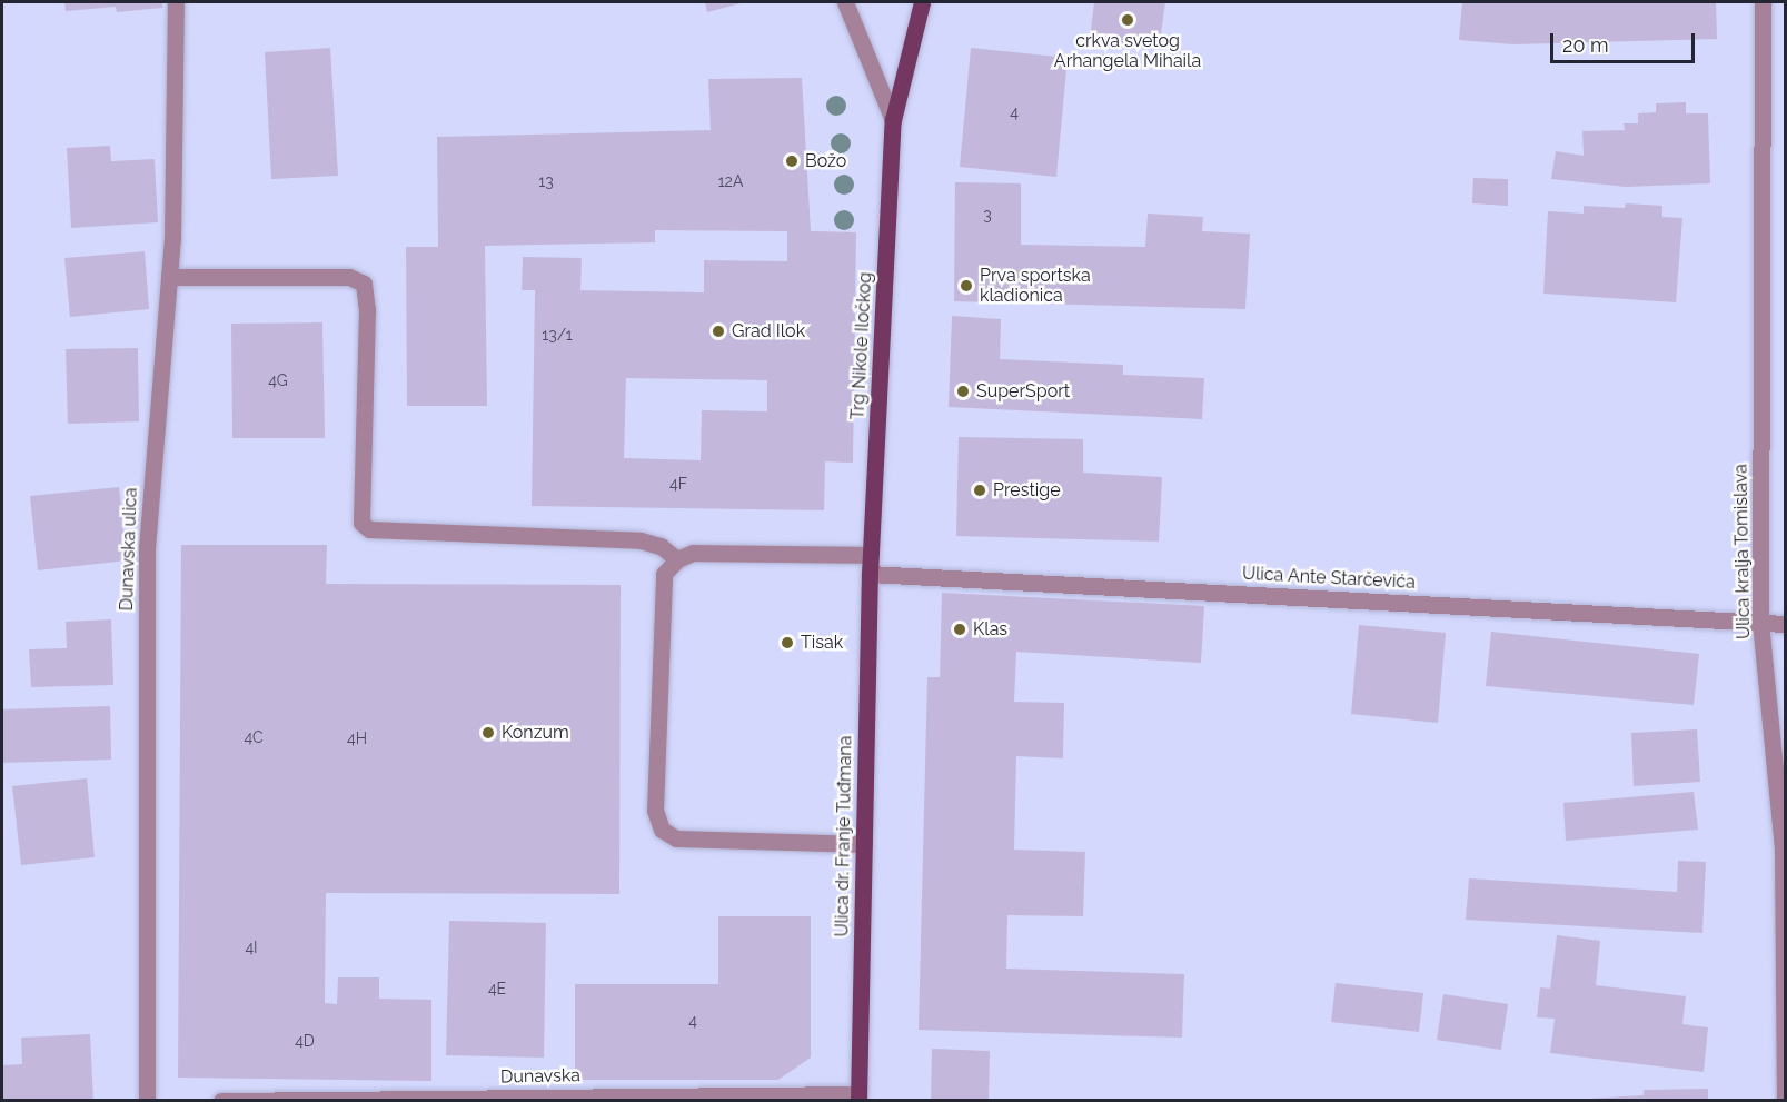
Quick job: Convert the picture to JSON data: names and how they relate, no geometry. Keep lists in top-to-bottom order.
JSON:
{
  "streets": {
    "main road": ["Trg Nikole Iločkog", "Ulica dr. Franje Tuđmana"],
    "street": [
      "Dunavska ulica",
      "Ulica kralja Tomislava",
      "Ulica Ante Starčevića",
      "Dunavska"
    ]
  },
  "crossings": [
    ["Trg Nikole Iločkog", "Ulica Ante Starčevića"],
    ["Trg Nikole Iločkog", "Ulica dr. Franje Tuđmana"],
    ["Ulica kralja Tomislava", "Ulica Ante Starčevića"],
    ["Ulica Ante Starčevića", "Ulica dr. Franje Tuđmana"],
    ["Ulica dr. Franje Tuđmana", "Dunavska"]
  ],
  "places": [
    "crkva svetog Arhangela Mihaila",
    "Božo",
    "Prva sportska kladionica",
    "Grad Ilok",
    "SuperSport",
    "Prestige",
    "Klas",
    "Tisak",
    "Konzum"
  ],
  "house_numbers": [
    "4",
    "13",
    "12A",
    "3",
    "13/1",
    "4G",
    "4F",
    "4C",
    "4H",
    "4I",
    "4E",
    "4",
    "4D"
  ],
  "scale_bar": "20 m"
}
